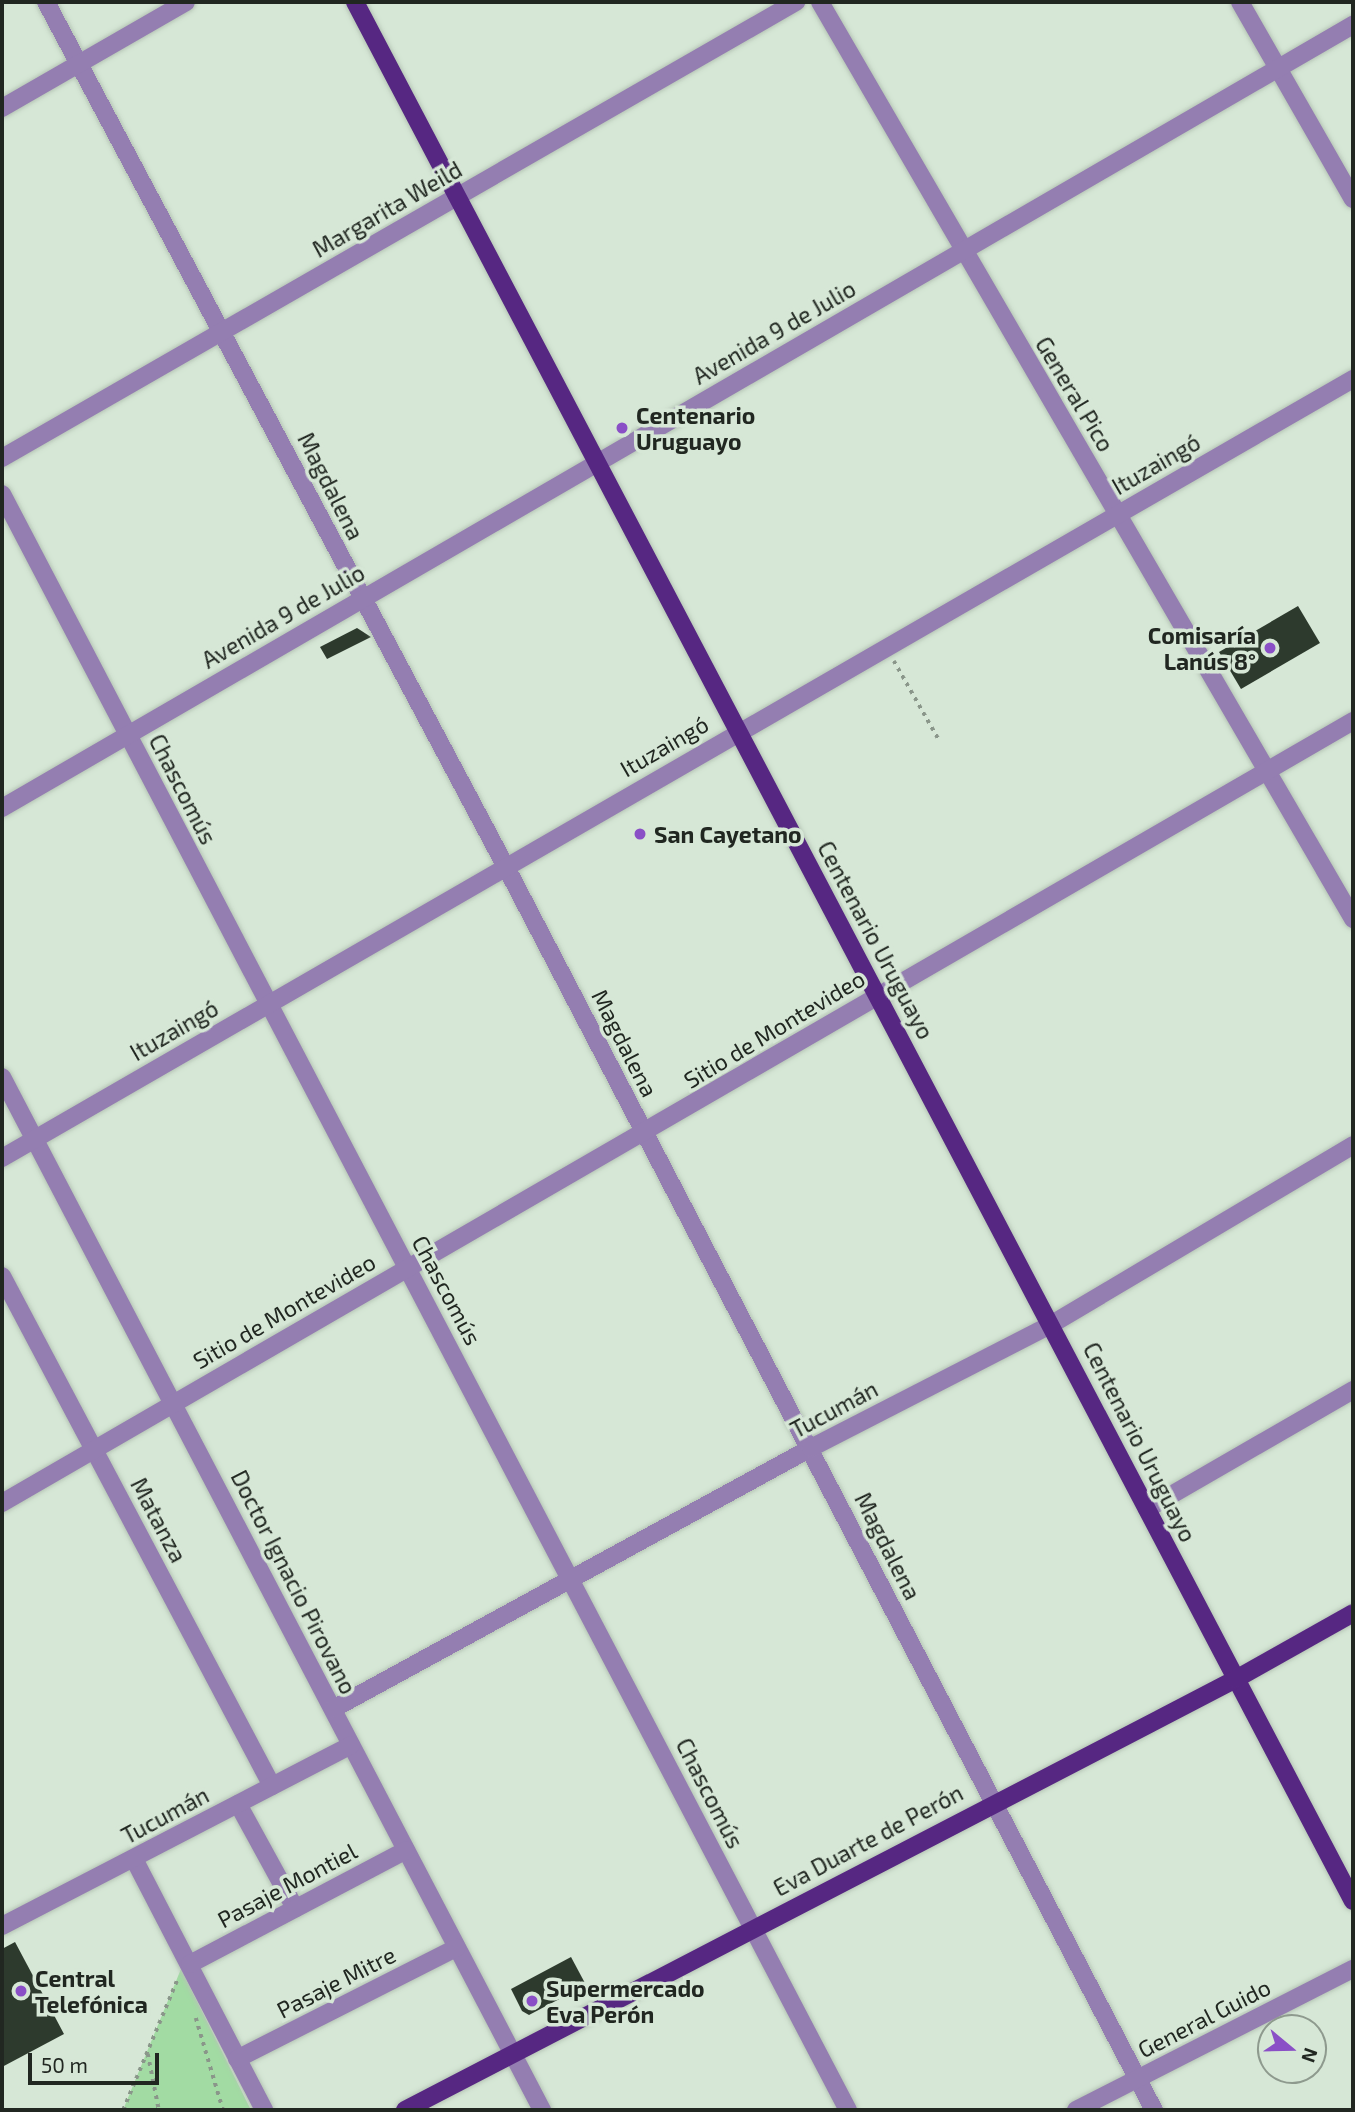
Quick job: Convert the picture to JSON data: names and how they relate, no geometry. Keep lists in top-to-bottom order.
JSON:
{
  "streets": {
    "main road": ["Centenario Uruguayo", "Eva Duarte de Perón"],
    "street": [
      "Margarita Weild",
      "Avenida 9 de Julio",
      "General Pico",
      "Ituzaingó",
      "Magdalena",
      "Chascomús",
      "Sitio de Montevideo",
      "Tucumán",
      "Matanza",
      "Doctor Ignacio Pirovano",
      "Pasaje Montiel",
      "Pasaje Mitre",
      "General Guido"
    ]
  },
  "crossings": [
    ["Margarita Weild", "Magdalena"],
    ["Margarita Weild", "Centenario Uruguayo"],
    ["Avenida 9 de Julio", "General Pico"],
    ["Avenida 9 de Julio", "Magdalena"],
    ["Avenida 9 de Julio", "Chascomús"],
    ["Avenida 9 de Julio", "Centenario Uruguayo"],
    ["General Pico", "Ituzaingó"],
    ["General Pico", "Sitio de Montevideo"],
    ["Ituzaingó", "Magdalena"],
    ["Ituzaingó", "Chascomús"],
    ["Ituzaingó", "Centenario Uruguayo"],
    ["Ituzaingó", "Doctor Ignacio Pirovano"],
    ["Magdalena", "Sitio de Montevideo"],
    ["Magdalena", "Tucumán"],
    ["Magdalena", "Eva Duarte de Perón"],
    ["Magdalena", "General Guido"],
    ["Chascomús", "Sitio de Montevideo"],
    ["Chascomús", "Tucumán"],
    ["Chascomús", "Eva Duarte de Perón"],
    ["Centenario Uruguayo", "Sitio de Montevideo"],
    ["Centenario Uruguayo", "Tucumán"],
    ["Centenario Uruguayo", "Eva Duarte de Perón"],
    ["Sitio de Montevideo", "Matanza"],
    ["Sitio de Montevideo", "Doctor Ignacio Pirovano"],
    ["Tucumán", "Matanza"],
    ["Tucumán", "Doctor Ignacio Pirovano"],
    ["Doctor Ignacio Pirovano", "Eva Duarte de Perón"],
    ["Doctor Ignacio Pirovano", "Pasaje Montiel"],
    ["Doctor Ignacio Pirovano", "Pasaje Mitre"]
  ],
  "places": [
    "Centenario Uruguayo",
    "Comisaría Lanús 8°",
    "San Cayetano",
    "Central Telefónica",
    "Supermercado Eva Perón"
  ],
  "scale_bar": "50 m",
  "north": "right"
}
